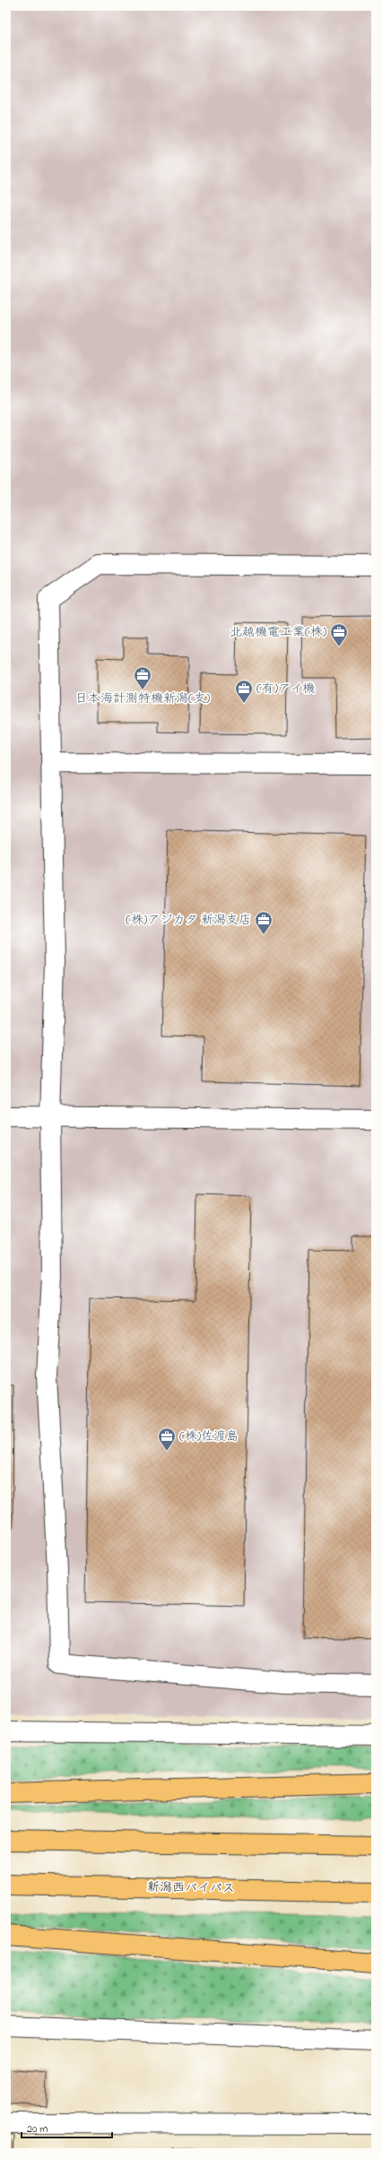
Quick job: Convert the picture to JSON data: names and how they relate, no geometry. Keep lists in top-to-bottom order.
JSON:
{
  "streets": {
    "highway": ["新潟西バイパス"]
  },
  "places": {
    "office": [
      "北越機電工業(株)",
      "日本海計測特機新潟(支)",
      "(有)アイ機",
      "(株)アジカタ 新潟支店",
      "(株)佐渡島"
    ]
  },
  "scale_bar": "20 m"
}
